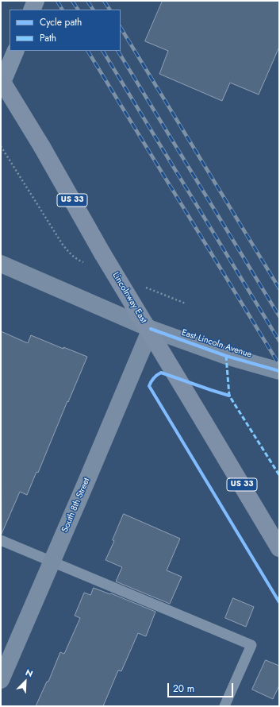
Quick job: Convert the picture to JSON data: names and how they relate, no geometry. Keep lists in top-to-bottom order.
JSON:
{
  "streets": {
    "highway": ["US 33", "Lincolnway East"],
    "main road": ["East Lincoln Avenue", "South 8th Street"]
  },
  "crossings": [
    ["East Lincoln Avenue", "South 8th Street"]
  ],
  "legend": ["Cycle path", "Path"],
  "scale_bar": "20 m",
  "north": "top right"
}
